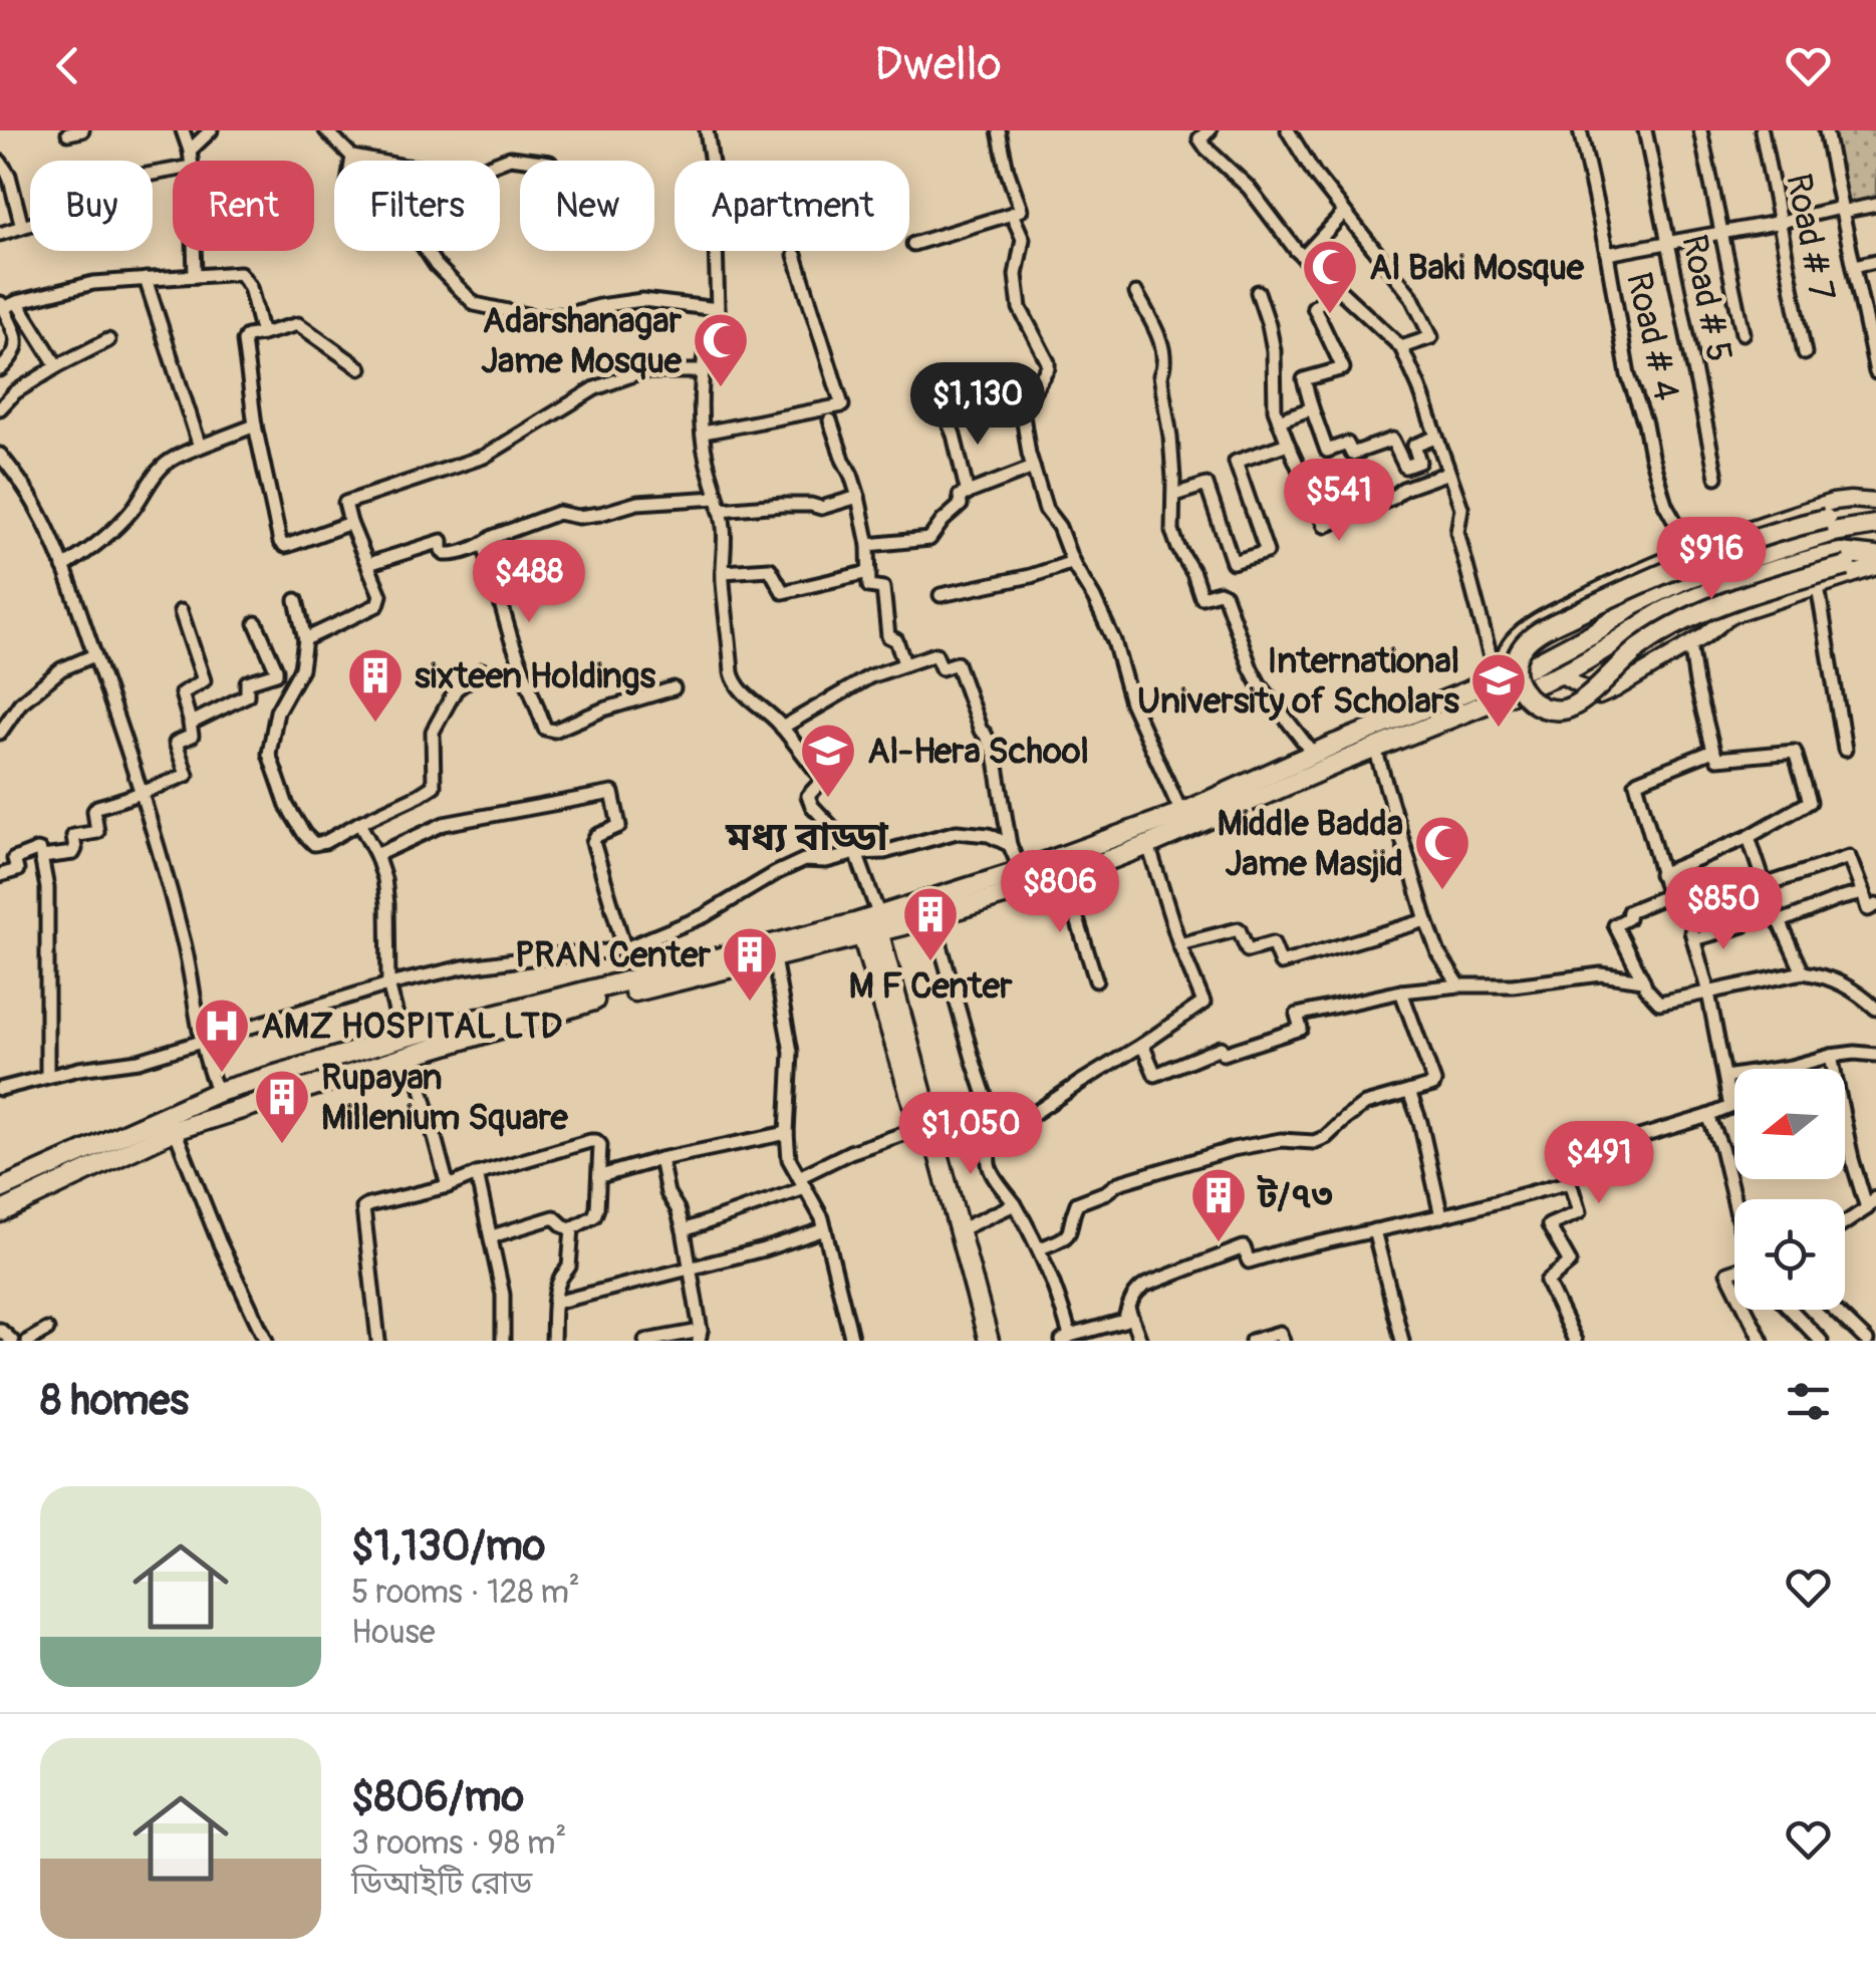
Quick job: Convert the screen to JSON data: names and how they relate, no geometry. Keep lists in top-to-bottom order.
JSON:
{
  "streets": {
    "street": ["Road # 7", "Road # 5", "Road # 4"]
  },
  "districts": ["মধ্য বাড্ডা"],
  "places": {
    "mosque": ["Al Baki Mosque", "Adarshanagar Jame Mosque", "Middle Badda Jame Masjid"],
    "building": [
      "sixteen Holdings",
      "M F Center",
      "PRAN Center",
      "Rupayan Millenium Square",
      "ট/৭৩"
    ],
    "school or university": ["International University of Scholars", "Al-Hera School"],
    "hospital": ["AMZ HOSPITAL LTD"]
  },
  "north": "left",
  "page": {
    "header": "Dwello",
    "chip": [
      "Buy",
      "Rent",
      "Filters",
      "New",
      "Apartment"
    ],
    "price": [
      "$1,130",
      "$541",
      "$916",
      "$488",
      "$806",
      "$850",
      "$1,050",
      "$491"
    ],
    "heading": "8 homes",
    "list": [
      {
        "name": "$1,130/mo",
        "note": "5 rooms · 128 m² · House"
      },
      {
        "name": "$806/mo",
        "note": "3 rooms · 98 m² · ডিআইটি রোড"
      }
    ]
  }
}
